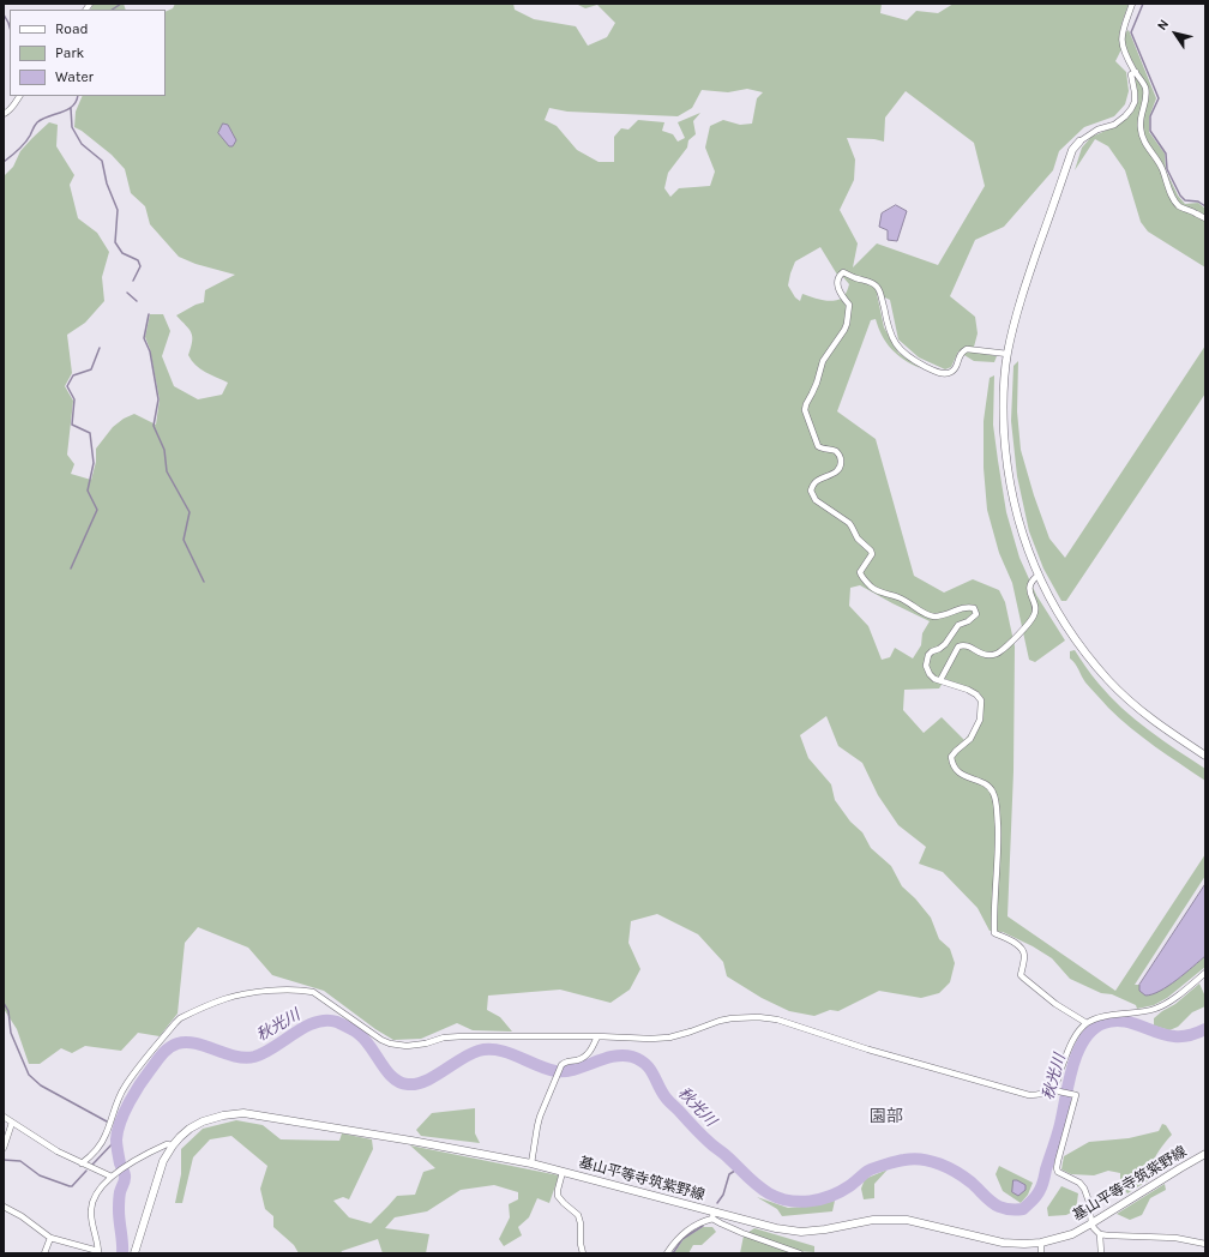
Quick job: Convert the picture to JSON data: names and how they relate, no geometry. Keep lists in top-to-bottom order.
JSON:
{
  "streets": {
    "main road": ["基山平等寺筑紫野線"]
  },
  "districts": ["園部"],
  "water": ["秋光川"],
  "legend": ["Road", "Park", "Water"],
  "north": "top left"
}
